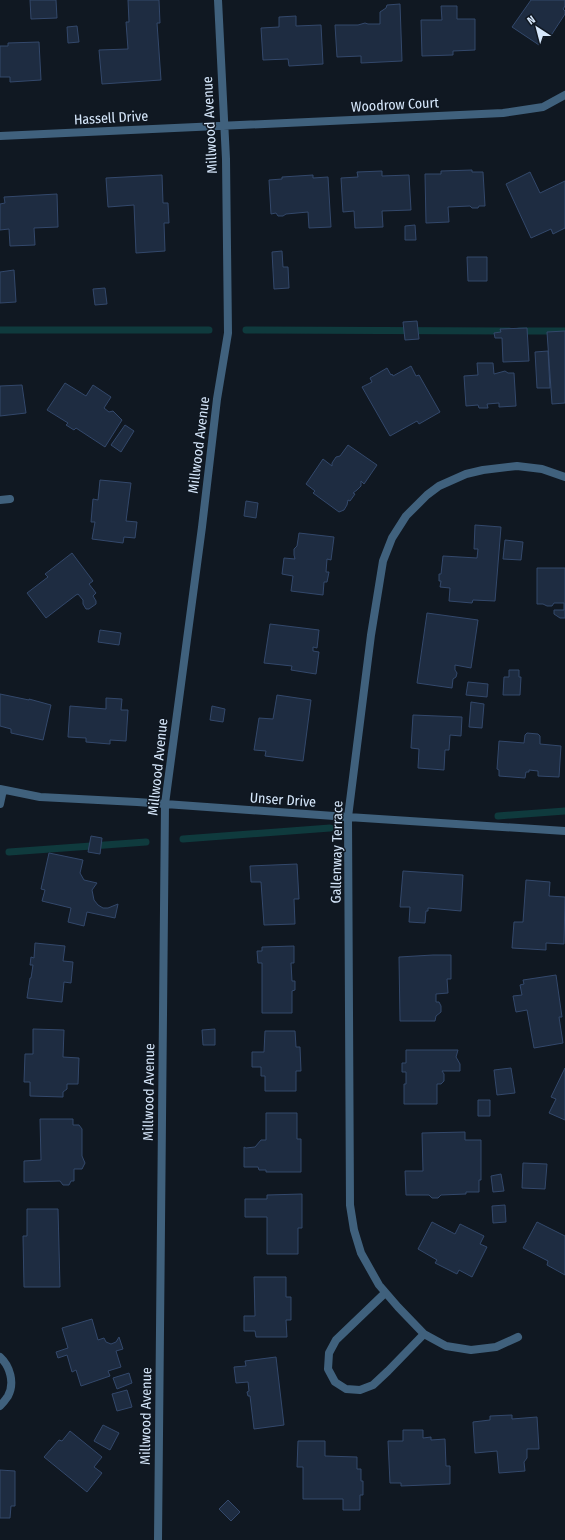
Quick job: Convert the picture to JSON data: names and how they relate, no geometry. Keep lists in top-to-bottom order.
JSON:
{
  "streets": {
    "street": [
      "Woodrow Court",
      "Hassell Drive",
      "Millwood Avenue",
      "Unser Drive",
      "Gallenway Terrace"
    ]
  },
  "crossings": [
    ["Woodrow Court", "Hassell Drive"],
    ["Woodrow Court", "Millwood Avenue"],
    ["Hassell Drive", "Millwood Avenue"],
    ["Millwood Avenue", "Unser Drive"],
    ["Unser Drive", "Gallenway Terrace"]
  ],
  "north": "top left"
}
